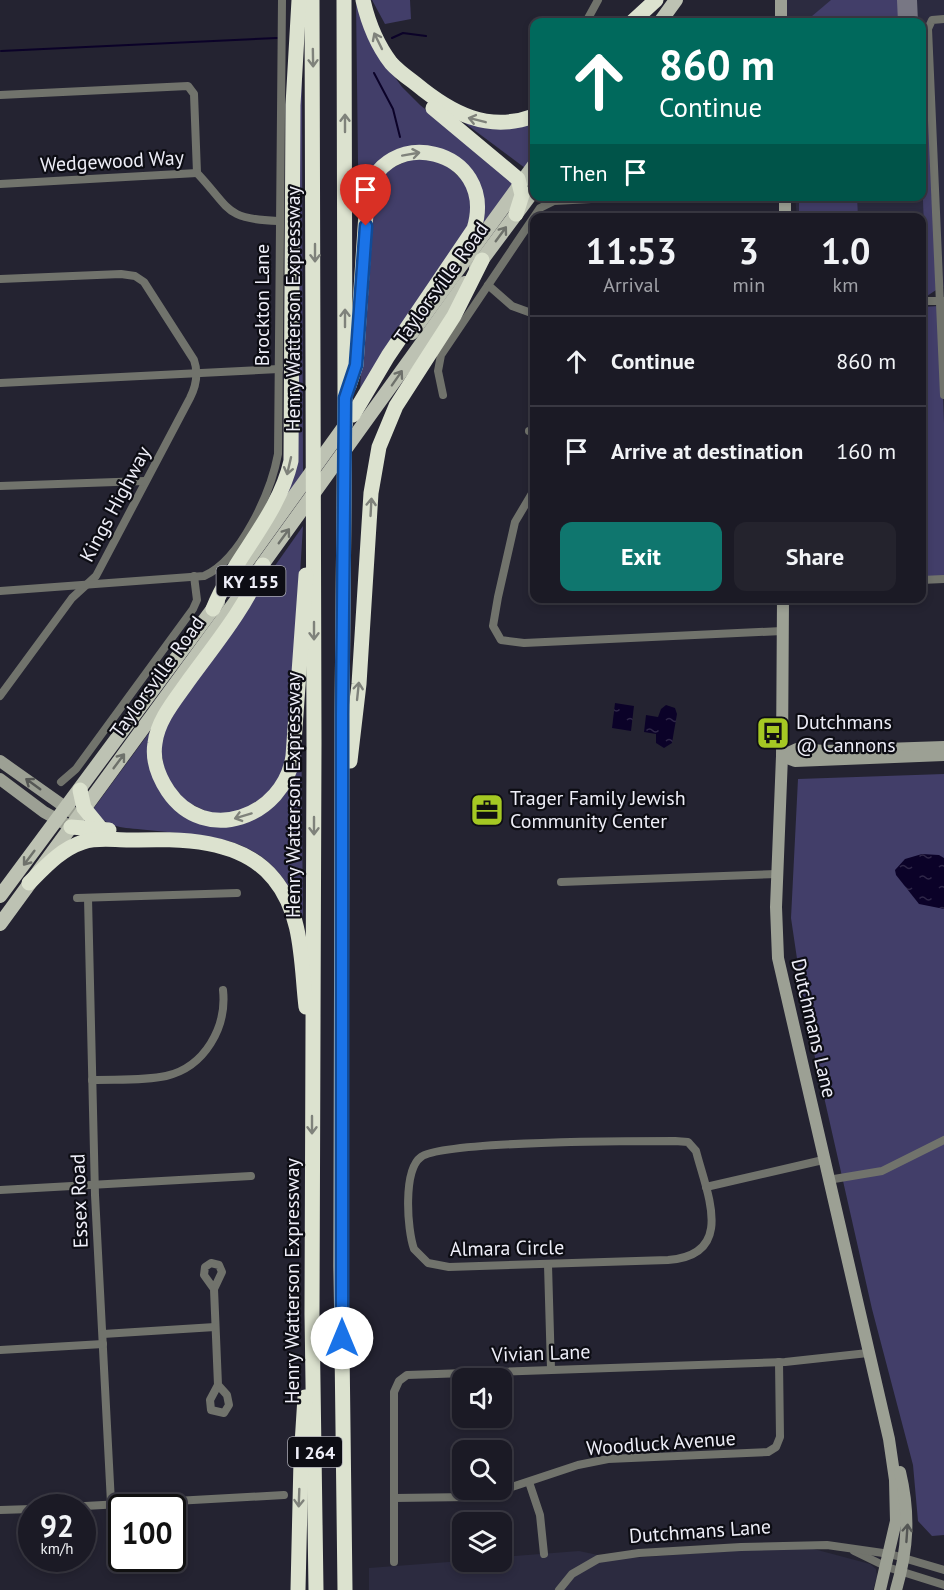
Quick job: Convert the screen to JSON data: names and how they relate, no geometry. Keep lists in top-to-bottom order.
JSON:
{
  "streets": {
    "highway": ["Henry Watterson Expressway", "I 264"],
    "main road": ["Taylorsville Road", "KY 155", "Dutchmans Lane"],
    "street": [
      "Wedgewood Way",
      "Brockton Lane",
      "Kings Highway",
      "Essex Road",
      "Almara Circle",
      "Vivian Lane",
      "Woodluck Avenue"
    ]
  },
  "crossings": [
    ["Wedgewood Way", "Brockton Lane"],
    ["Taylorsville Road", "Brockton Lane"],
    ["Brockton Lane", "Kings Highway"],
    ["Dutchmans Lane", "Vivian Lane"],
    ["Vivian Lane", "Woodluck Avenue"]
  ],
  "places": {
    "bus stop": ["Dutchmans @ Cannons"],
    "office": ["Trager Family Jewish Community Center"]
  },
  "page": {
    "turn": ["860 m", "Continue"],
    "then": "Then",
    "eta": [
      "11:53",
      "Arrival",
      "3",
      "min",
      "1.0",
      "km"
    ],
    "list": [
      {
        "name": "Continue",
        "value": "860 m"
      },
      {
        "name": "Arrive at destination",
        "value": "160 m"
      }
    ],
    "buttons": ["Exit", "Share"],
    "speed": "92 km/h",
    "limit": "100"
  }
}
